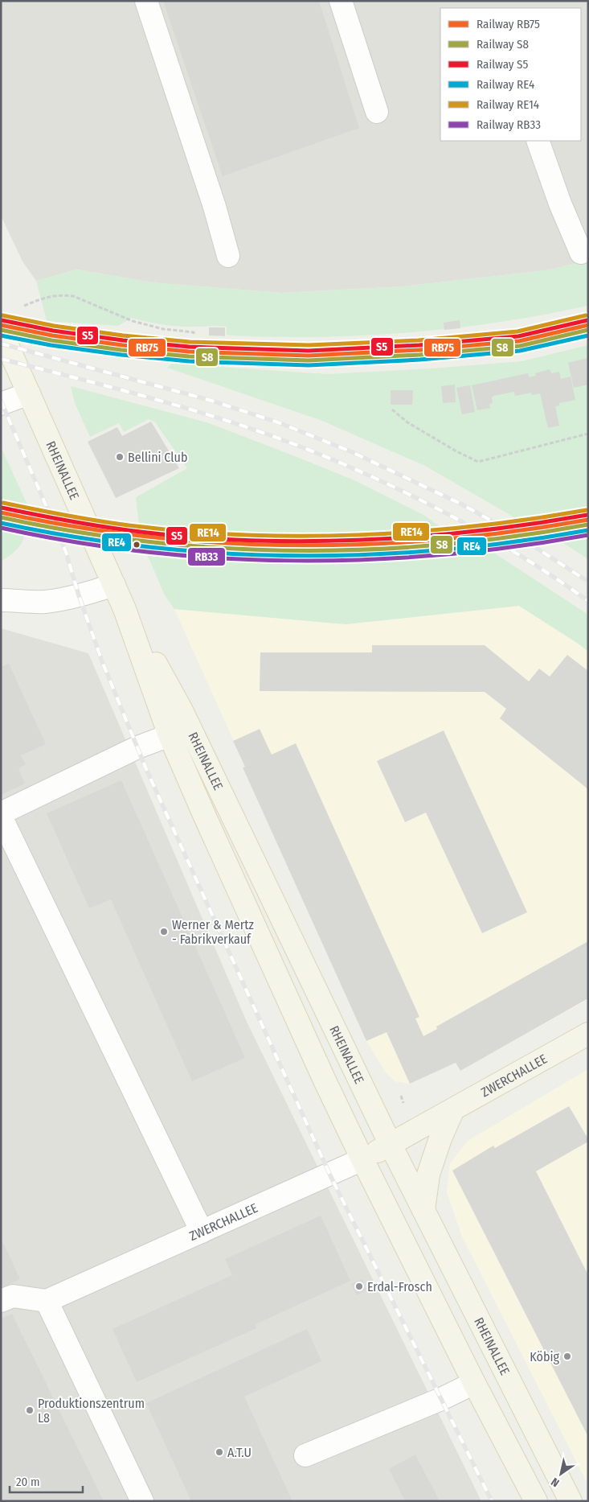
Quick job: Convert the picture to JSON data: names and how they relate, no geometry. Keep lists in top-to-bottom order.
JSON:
{
  "streets": {
    "main road": ["RHEINALLEE", "ZWERCHALLEE"]
  },
  "crossings": [
    ["RHEINALLEE", "ZWERCHALLEE"]
  ],
  "places": [
    "Bellini Club",
    "Werner & Mertz - Fabrikverkauf",
    "Erdal-Frosch",
    "Köbig",
    "Produktionszentrum L8",
    "A.T.U"
  ],
  "lines": [
    "rail line RE14",
    "rail line S5",
    "rail line RB75",
    "rail line S8",
    "rail line RE4",
    "rail line RB33"
  ],
  "legend": [
    "Railway RB75",
    "Railway S8",
    "Railway S5",
    "Railway RE4",
    "Railway RE14",
    "Railway RB33"
  ],
  "scale_bar": "20 m",
  "north": "bottom left"
}
